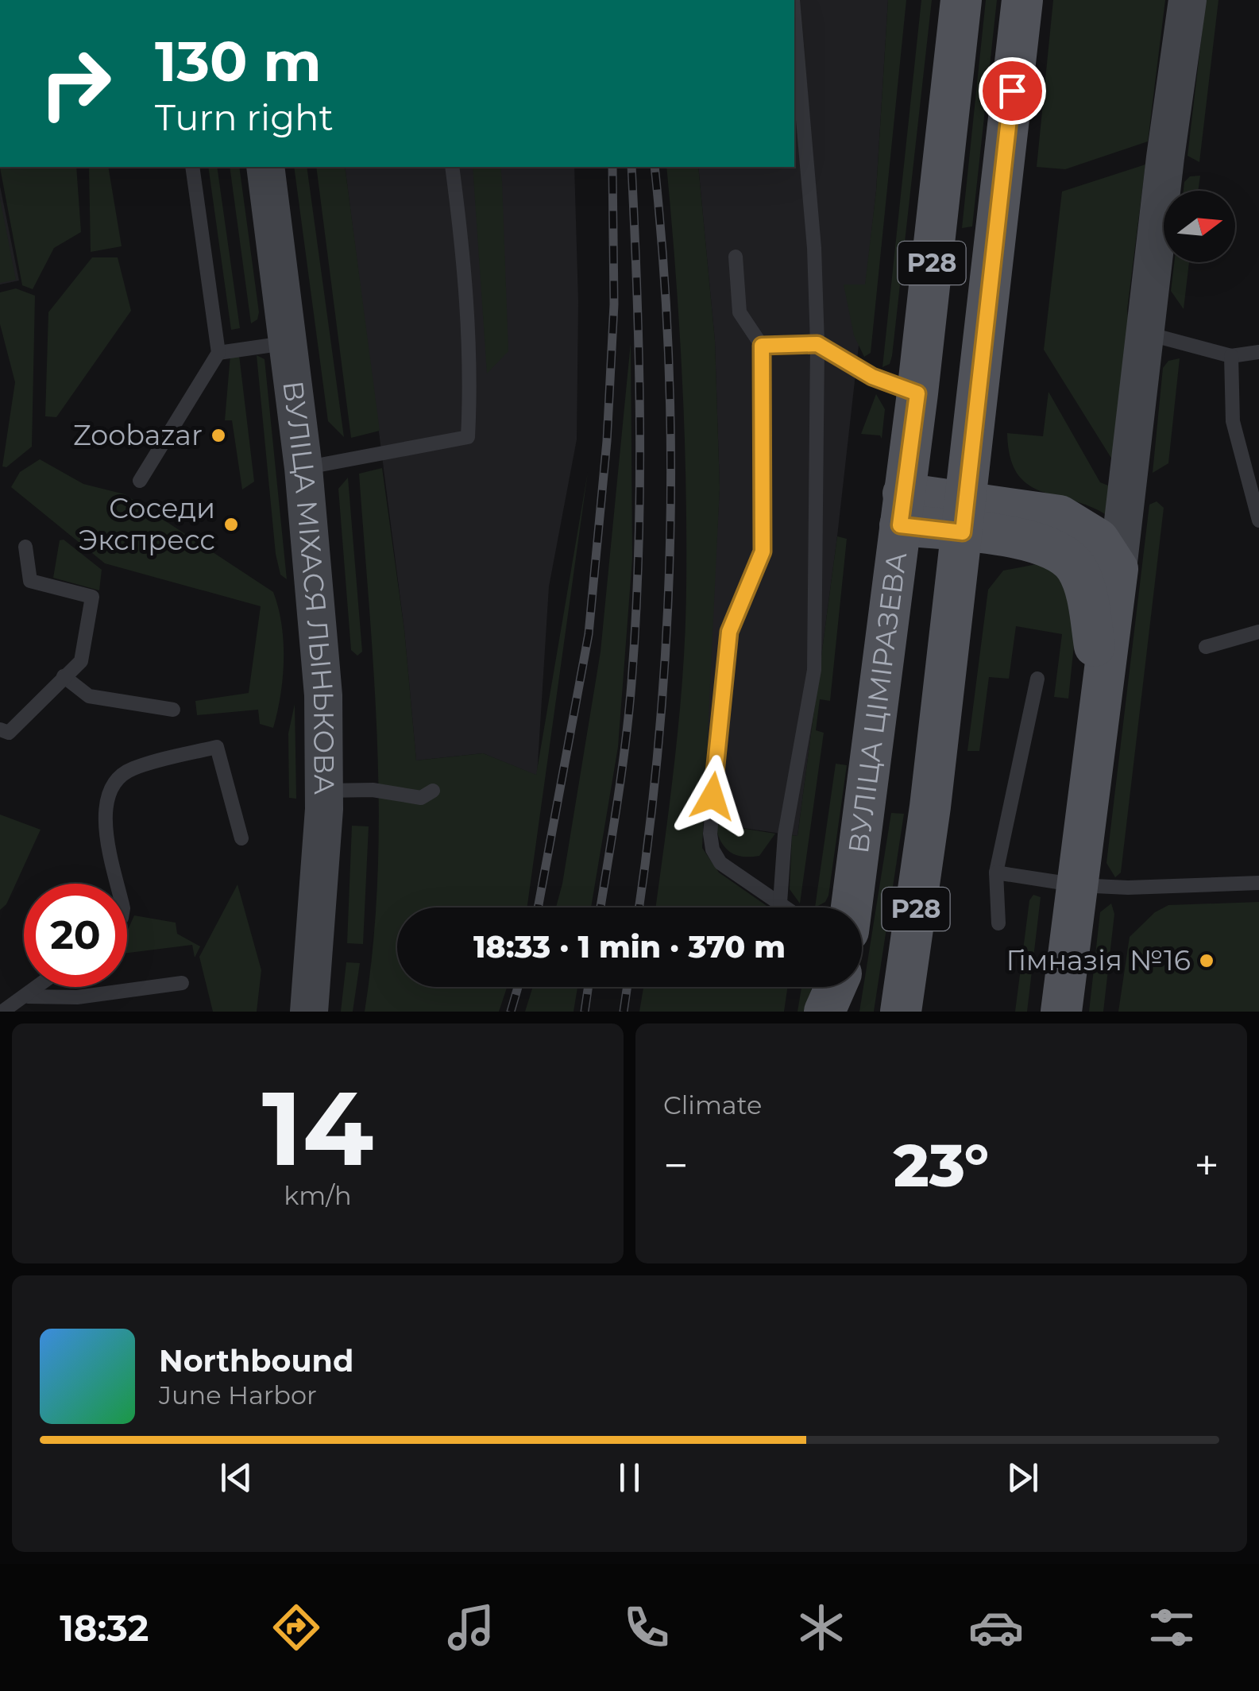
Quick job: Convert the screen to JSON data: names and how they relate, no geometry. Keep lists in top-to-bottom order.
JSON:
{
  "streets": {
    "main road": ["Р28", "ВУЛІЦА ЦІМІРАЗЕВА"],
    "street": ["ВУЛІЦА МІХАСЯ ЛЫНЬКОВА"]
  },
  "places": ["Zoobazar", "Соседи Экспресс", "Гімназія №16"],
  "north": "right",
  "page": {
    "turn": ["130 m", "Turn right"],
    "limit": "20",
    "trip": "18:33 · 1 min · 370 m",
    "tile": [
      ["14", "km/h"],
      "Climate"
    ],
    "heat": ["−", "23°", "+"],
    "song": ["Northbound", "June Harbor"],
    "tabs": "18:32"
  }
}
